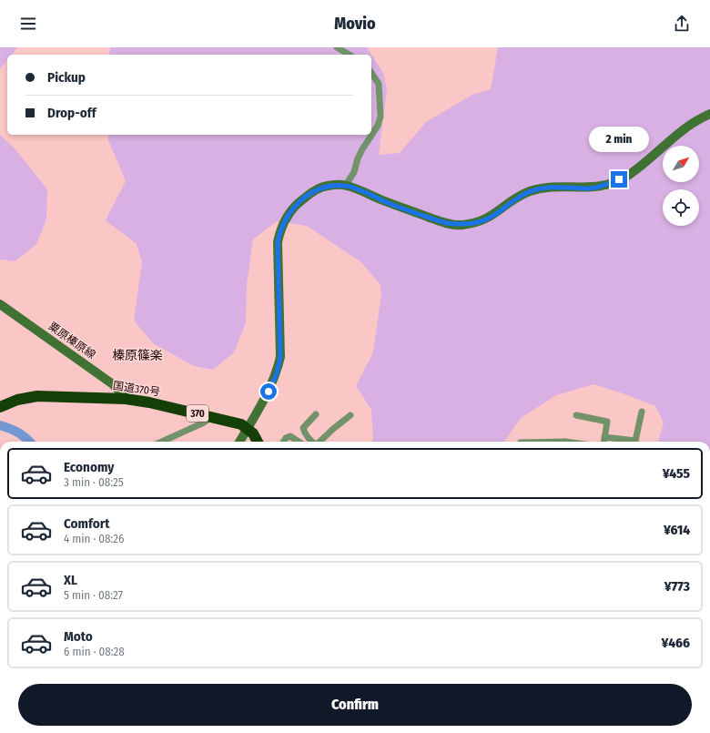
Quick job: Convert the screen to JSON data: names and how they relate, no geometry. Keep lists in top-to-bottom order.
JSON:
{
  "streets": {
    "highway": ["国道370号", "370"],
    "street": ["粟原榛原線"]
  },
  "crossings": [
    ["粟原榛原線", "国道370号"]
  ],
  "districts": ["榛原篠楽"],
  "north": "top right",
  "page": {
    "header": "Movio",
    "banner": ["Pickup", "Drop-off"],
    "bubble": "2 min",
    "list": [
      {
        "name": "Economy",
        "note": "3 min · 08:25",
        "value": "¥455"
      },
      {
        "name": "Comfort",
        "note": "4 min · 08:26",
        "value": "¥614"
      },
      {
        "name": "XL",
        "note": "5 min · 08:27",
        "value": "¥773"
      },
      {
        "name": "Moto",
        "note": "6 min · 08:28",
        "value": "¥466"
      }
    ],
    "buttons": "Confirm"
  }
}
